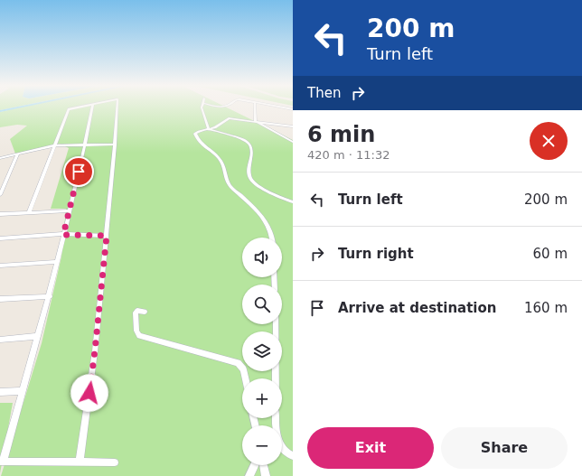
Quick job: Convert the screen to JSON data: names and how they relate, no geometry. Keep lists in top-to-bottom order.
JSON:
{
  "page": {
    "turn": ["200 m", "Turn left"],
    "then": "Then",
    "heading": ["6 min", "420 m · 11:32"],
    "list": [
      {
        "name": "Turn left",
        "value": "200 m"
      },
      {
        "name": "Turn right",
        "value": "60 m"
      },
      {
        "name": "Arrive at destination",
        "value": "160 m"
      }
    ],
    "map_buttons": ["+", "−"],
    "buttons": ["Exit", "Share"]
  }
}
